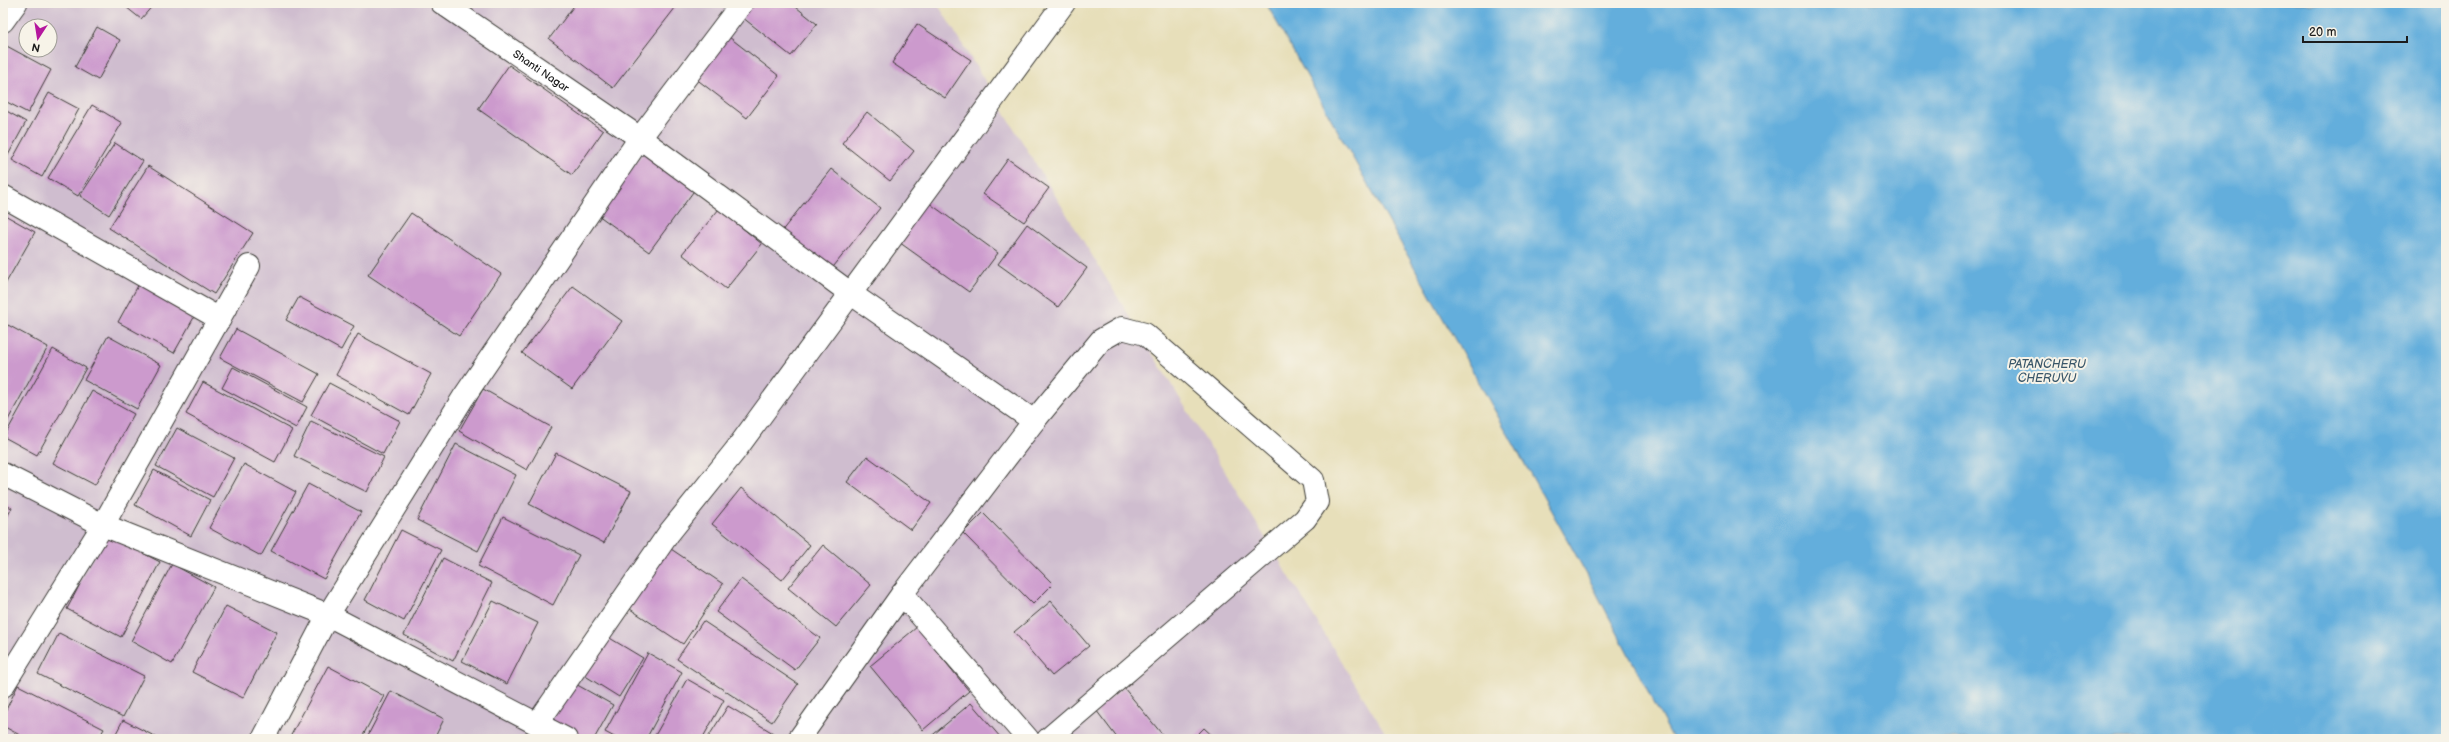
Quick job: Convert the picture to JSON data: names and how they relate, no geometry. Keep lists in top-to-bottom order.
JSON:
{
  "streets": {
    "street": ["Shanti Nagar"]
  },
  "water": ["PATANCHERU CHERUVU"],
  "scale_bar": "20 m",
  "north": "bottom"
}
